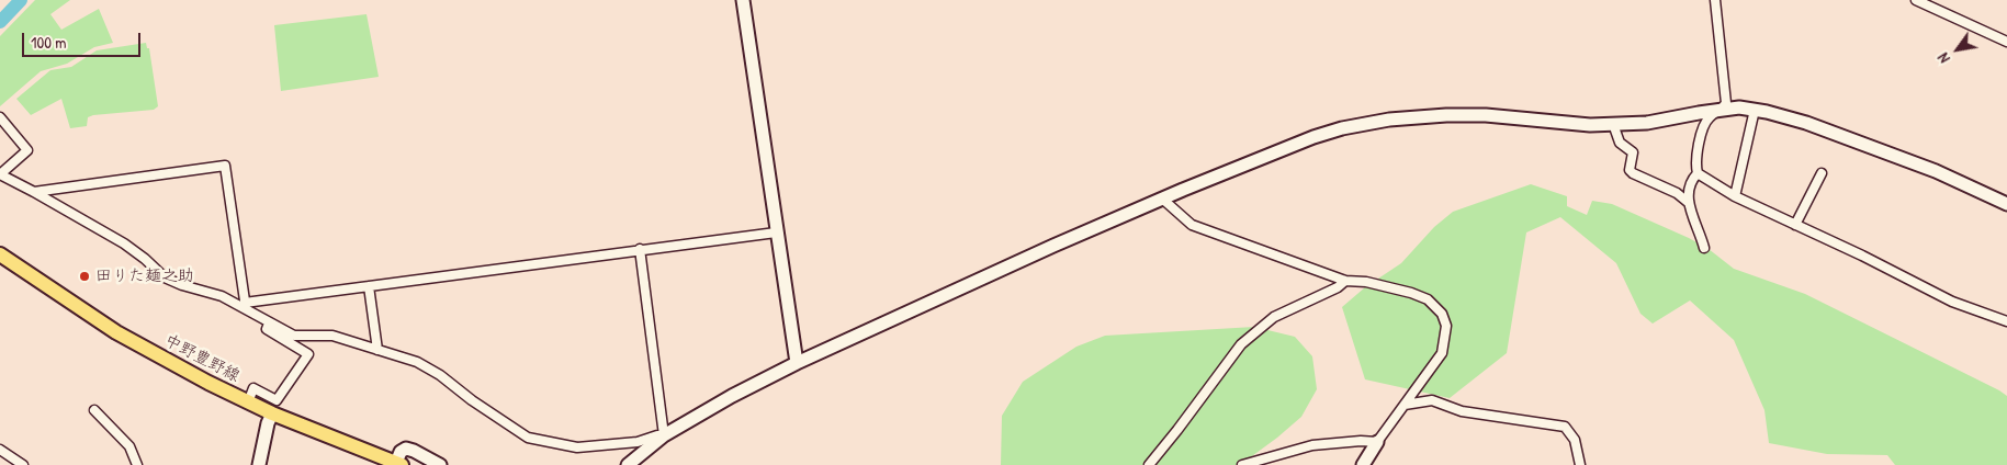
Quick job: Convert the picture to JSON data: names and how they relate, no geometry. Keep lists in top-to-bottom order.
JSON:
{
  "streets": {
    "main road": ["中野豊野線"]
  },
  "places": ["田りた麺之助"],
  "scale_bar": "100 m",
  "north": "bottom left"
}
